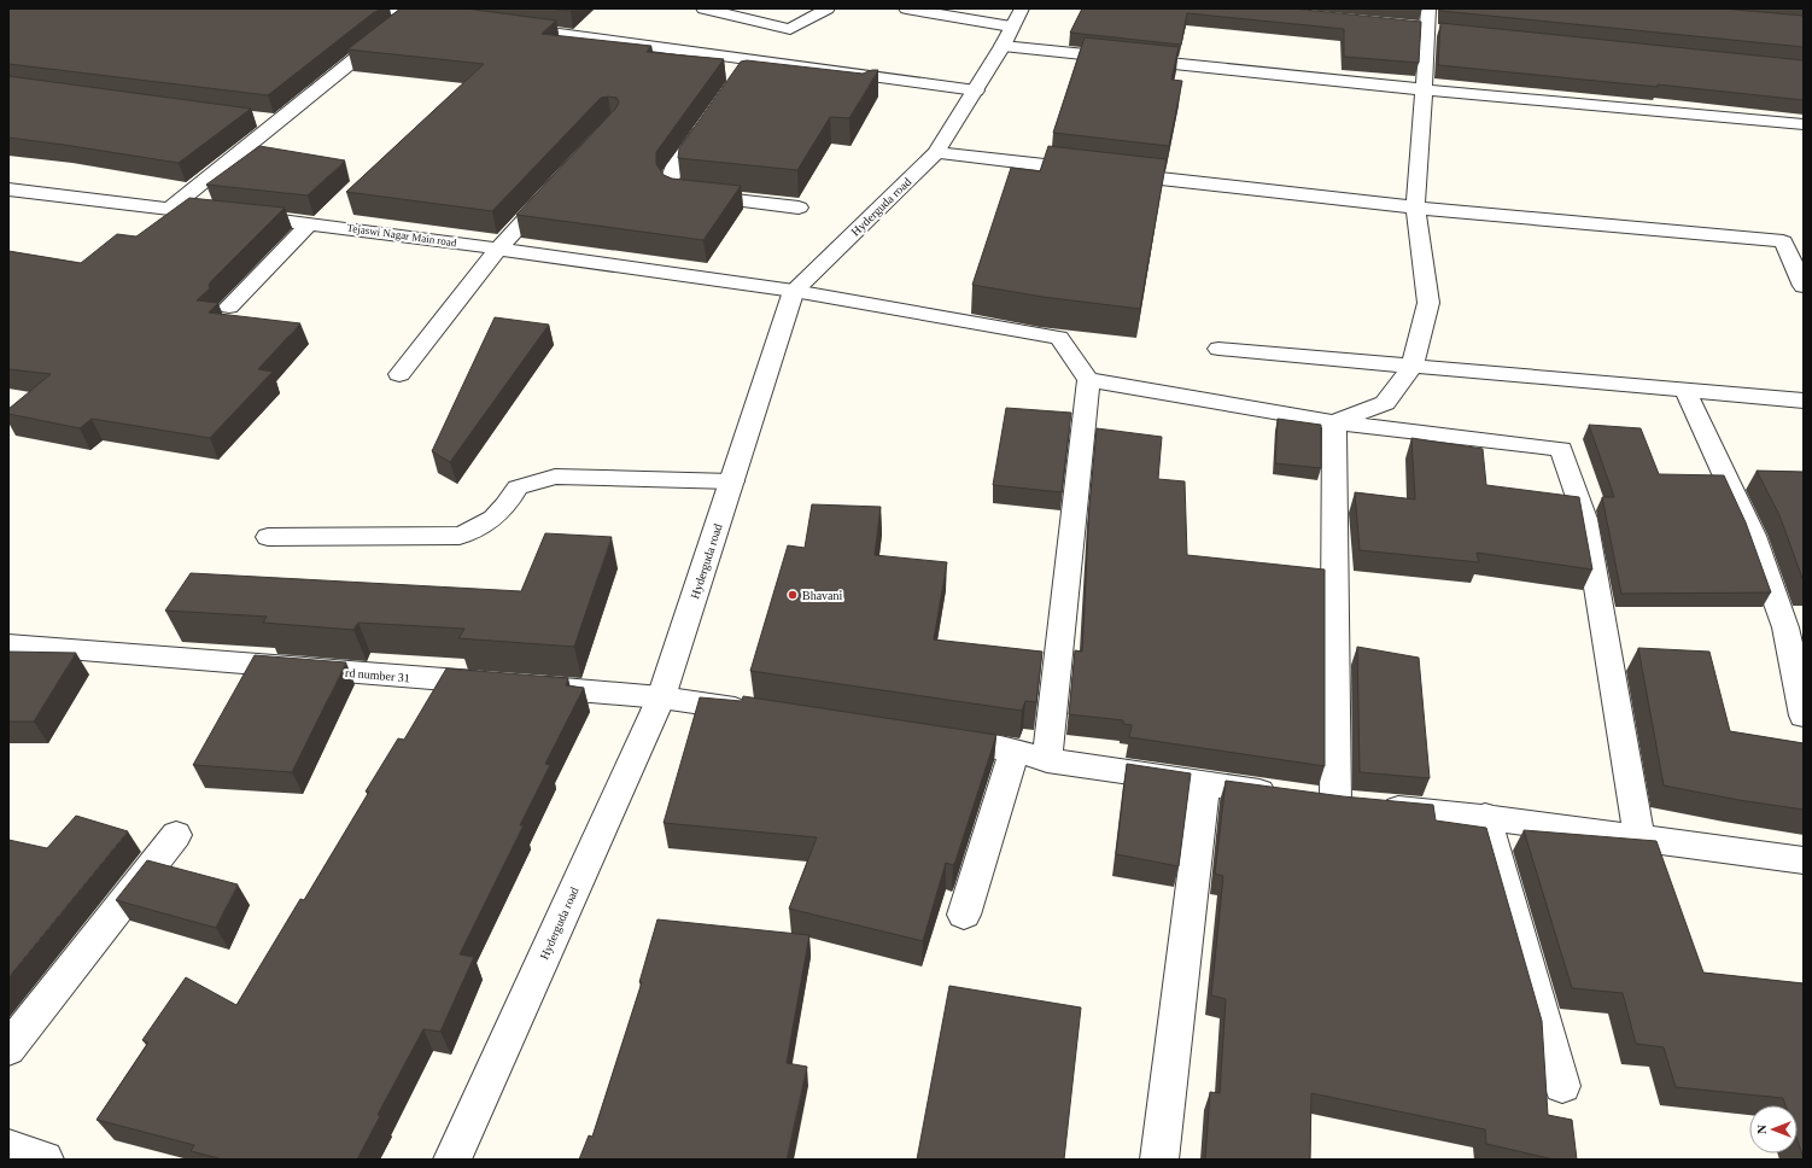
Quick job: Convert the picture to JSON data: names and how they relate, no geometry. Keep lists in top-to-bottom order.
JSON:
{
  "streets": {
    "street": ["Hyderguda road", "Tejaswi Nagar Main road", "rd number 31"]
  },
  "crossings": [
    ["Hyderguda road", "Tejaswi Nagar Main road"]
  ],
  "places": ["Bhavani"],
  "north": "left"
}
